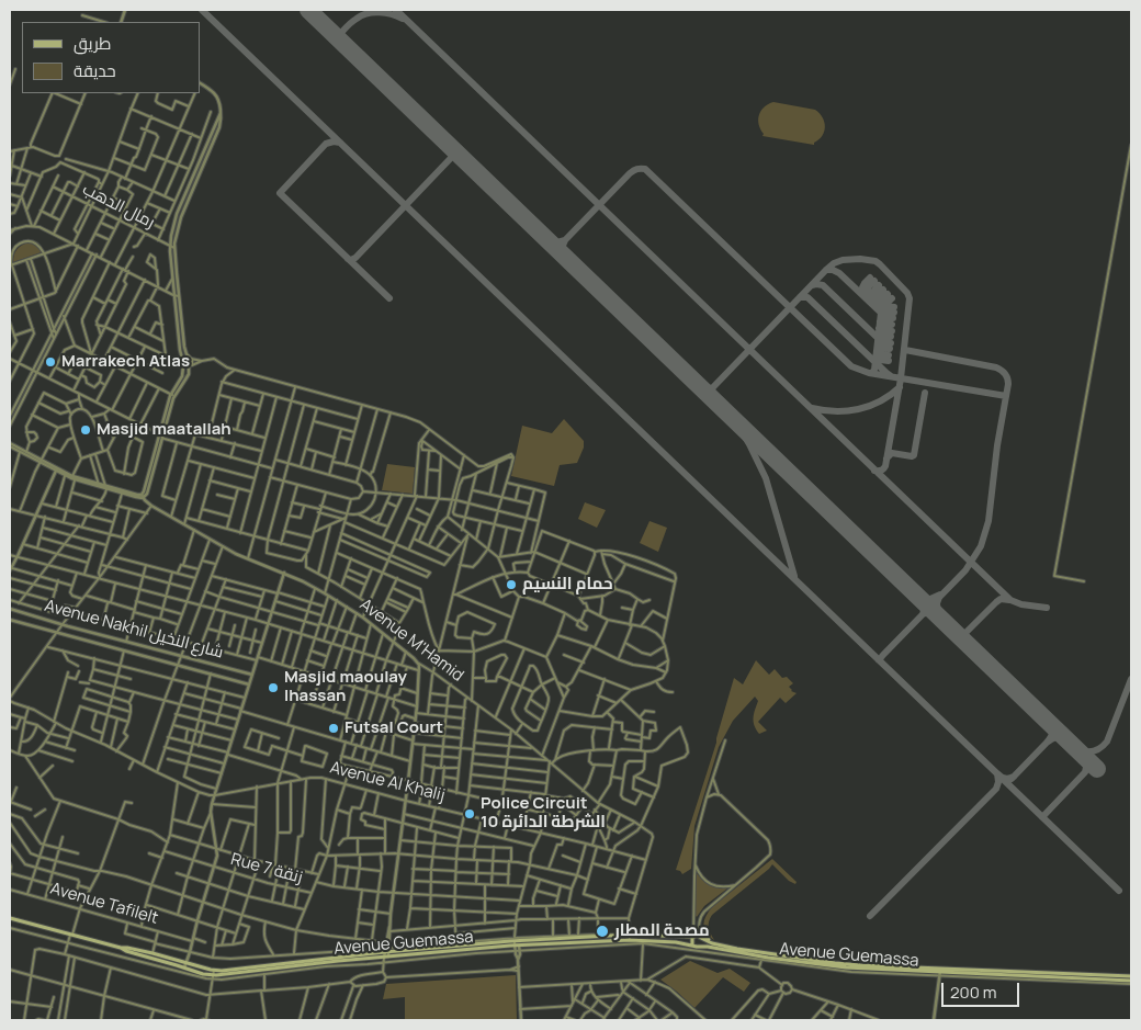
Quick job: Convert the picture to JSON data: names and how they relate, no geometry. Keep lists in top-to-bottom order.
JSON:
{
  "streets": {
    "main road": ["Avenue Guemassa"],
    "street": [
      "رمال الدهب",
      "Avenue Nakhil شارع النخيل",
      "Avenue M'Hamid",
      "Avenue Al Khalij",
      "Rue 7 زنقة",
      "Avenue Tafilelt"
    ]
  },
  "crossings": [
    ["Avenue M'Hamid", "Avenue Al Khalij"]
  ],
  "places": [
    "Marrakech Atlas",
    "Masjid maatallah",
    "حمام النسيم",
    "Masjid maoulay lhassan",
    "Futsal Court",
    "Police Circuit 10 الشرطة الدائرة",
    "مصحة المطار"
  ],
  "legend": ["طريق", "حديقة"],
  "scale_bar": "200 m"
}
